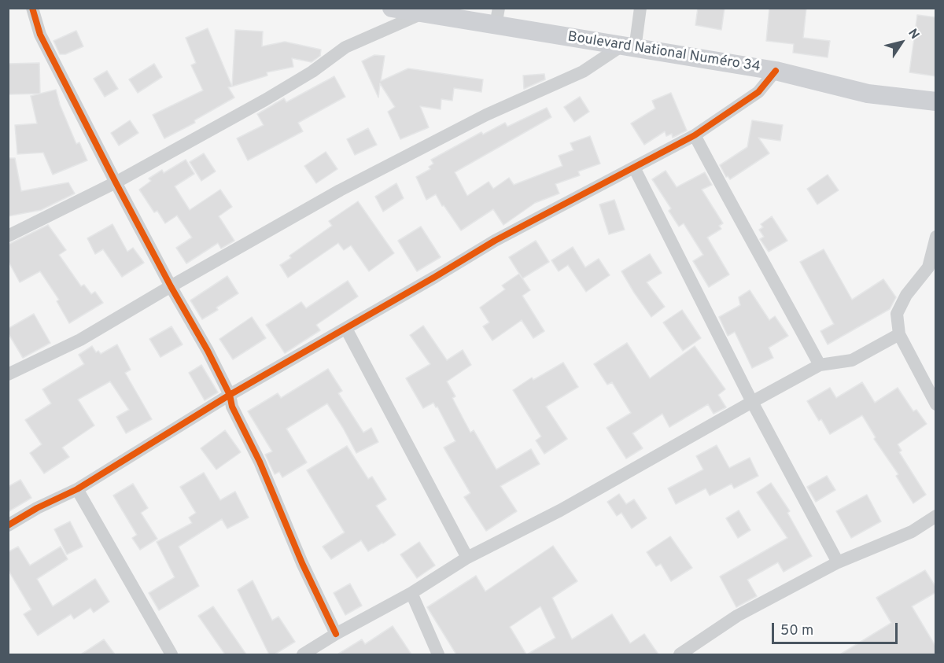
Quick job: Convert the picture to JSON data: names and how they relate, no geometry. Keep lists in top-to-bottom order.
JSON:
{
  "streets": {
    "main road": ["Boulevard National Numéro 34"]
  },
  "scale_bar": "50 m",
  "north": "top right"
}
